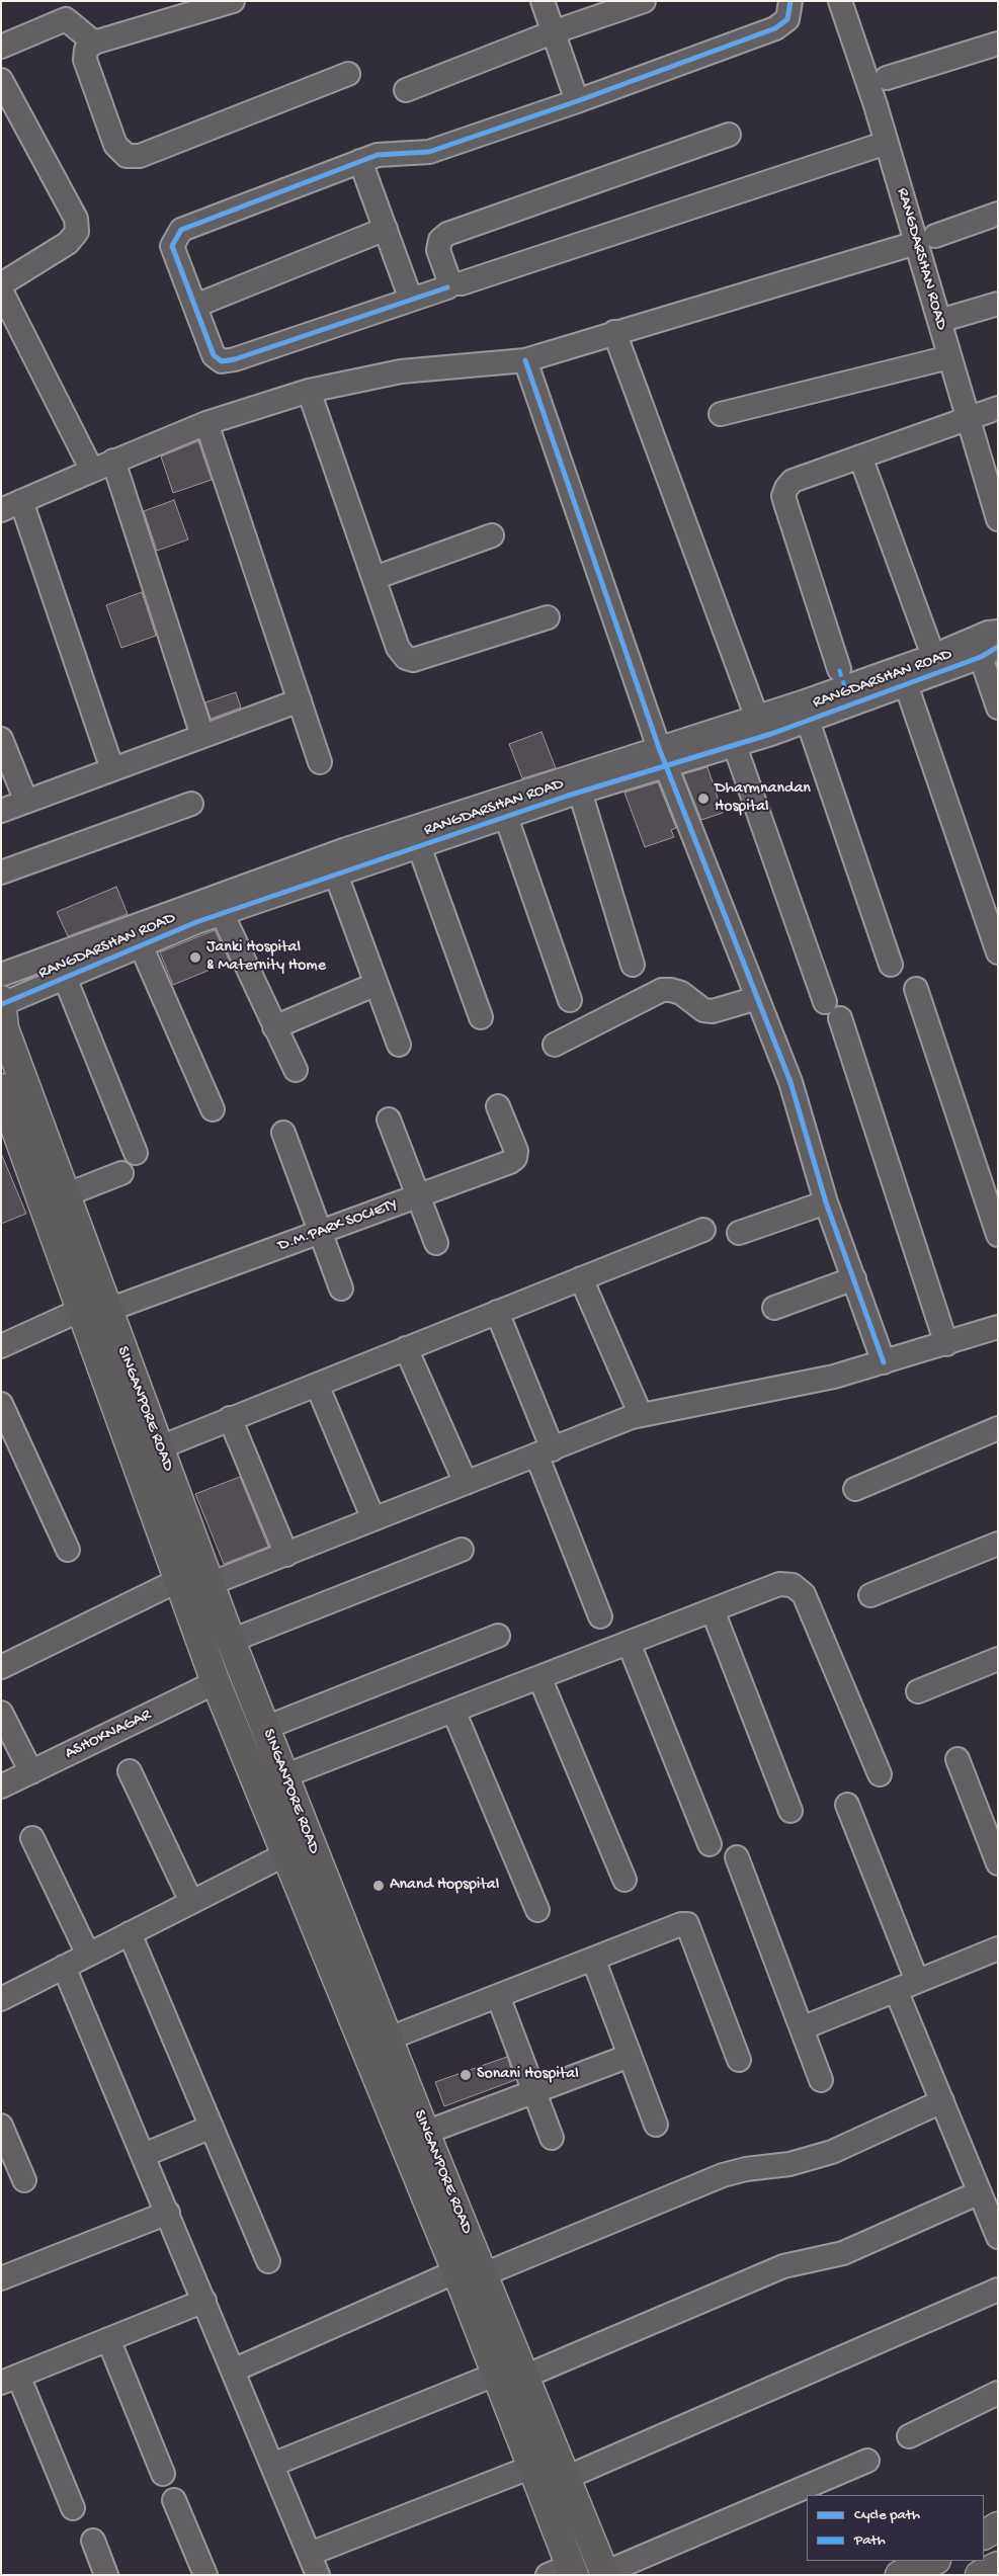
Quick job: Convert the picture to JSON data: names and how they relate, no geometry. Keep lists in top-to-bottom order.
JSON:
{
  "streets": {
    "main road": ["SINGANPORE ROAD"],
    "street": ["RANGDARSHAN ROAD", "D.M.PARK SOCIETY", "ASHOKNAGAR"]
  },
  "crossings": [
    ["RANGDARSHAN ROAD", "SINGANPORE ROAD"],
    ["D.M.PARK SOCIETY", "SINGANPORE ROAD"],
    ["SINGANPORE ROAD", "ASHOKNAGAR"]
  ],
  "places": [
    "Dharmnandan Hospital",
    "Janki Hospital & Maternity Home",
    "Anand Hopspital",
    "Sonani Hospital"
  ],
  "legend": ["Cycle path", "Path"]
}
